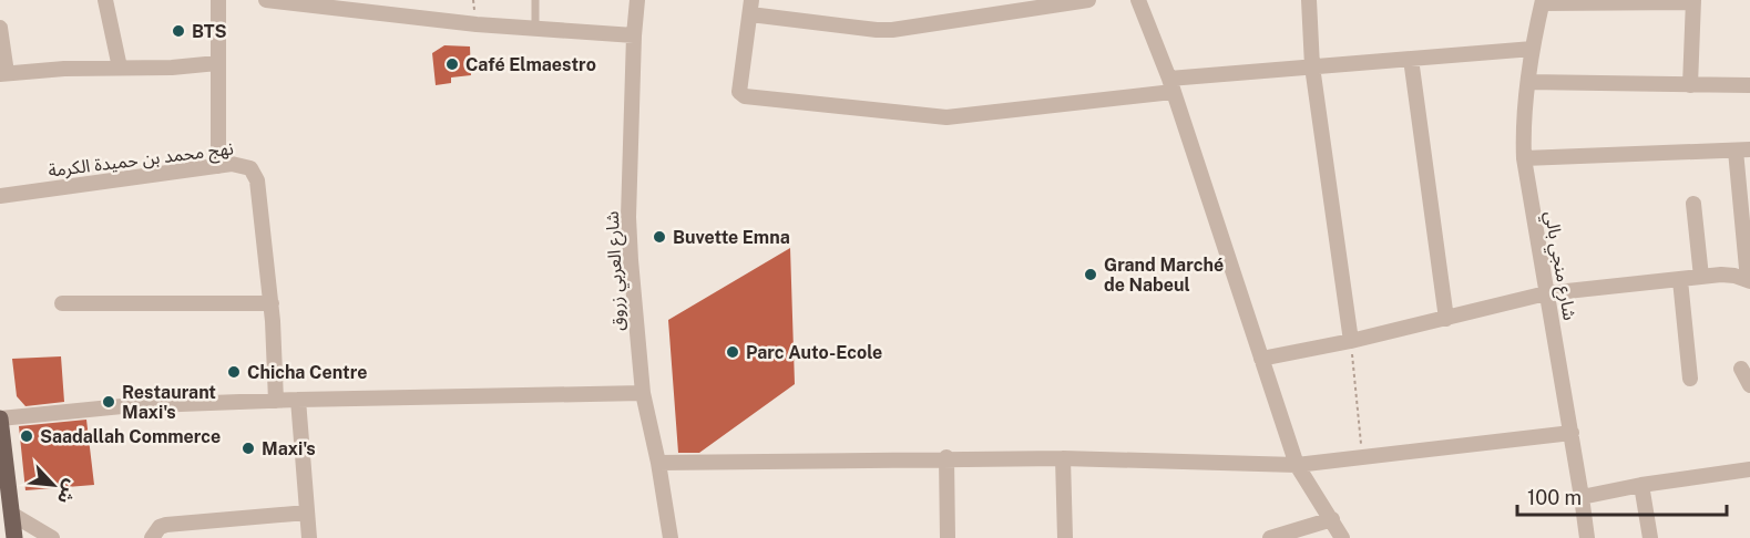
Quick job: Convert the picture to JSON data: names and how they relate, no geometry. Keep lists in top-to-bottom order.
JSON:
{
  "streets": {
    "street": ["نهج محمد بن حميدة الكرمة", "شارع منجي بالي", "شارع العربي زروق"]
  },
  "places": [
    "BTS",
    "Café Elmaestro",
    "Buvette Emna",
    "Grand Marché de Nabeul",
    "Parc Auto-Ecole",
    "Chicha Centre",
    "Restaurant Maxi's",
    "Saadallah Commerce",
    "Maxi's"
  ],
  "scale_bar": "100 m",
  "north": "bottom right"
}
